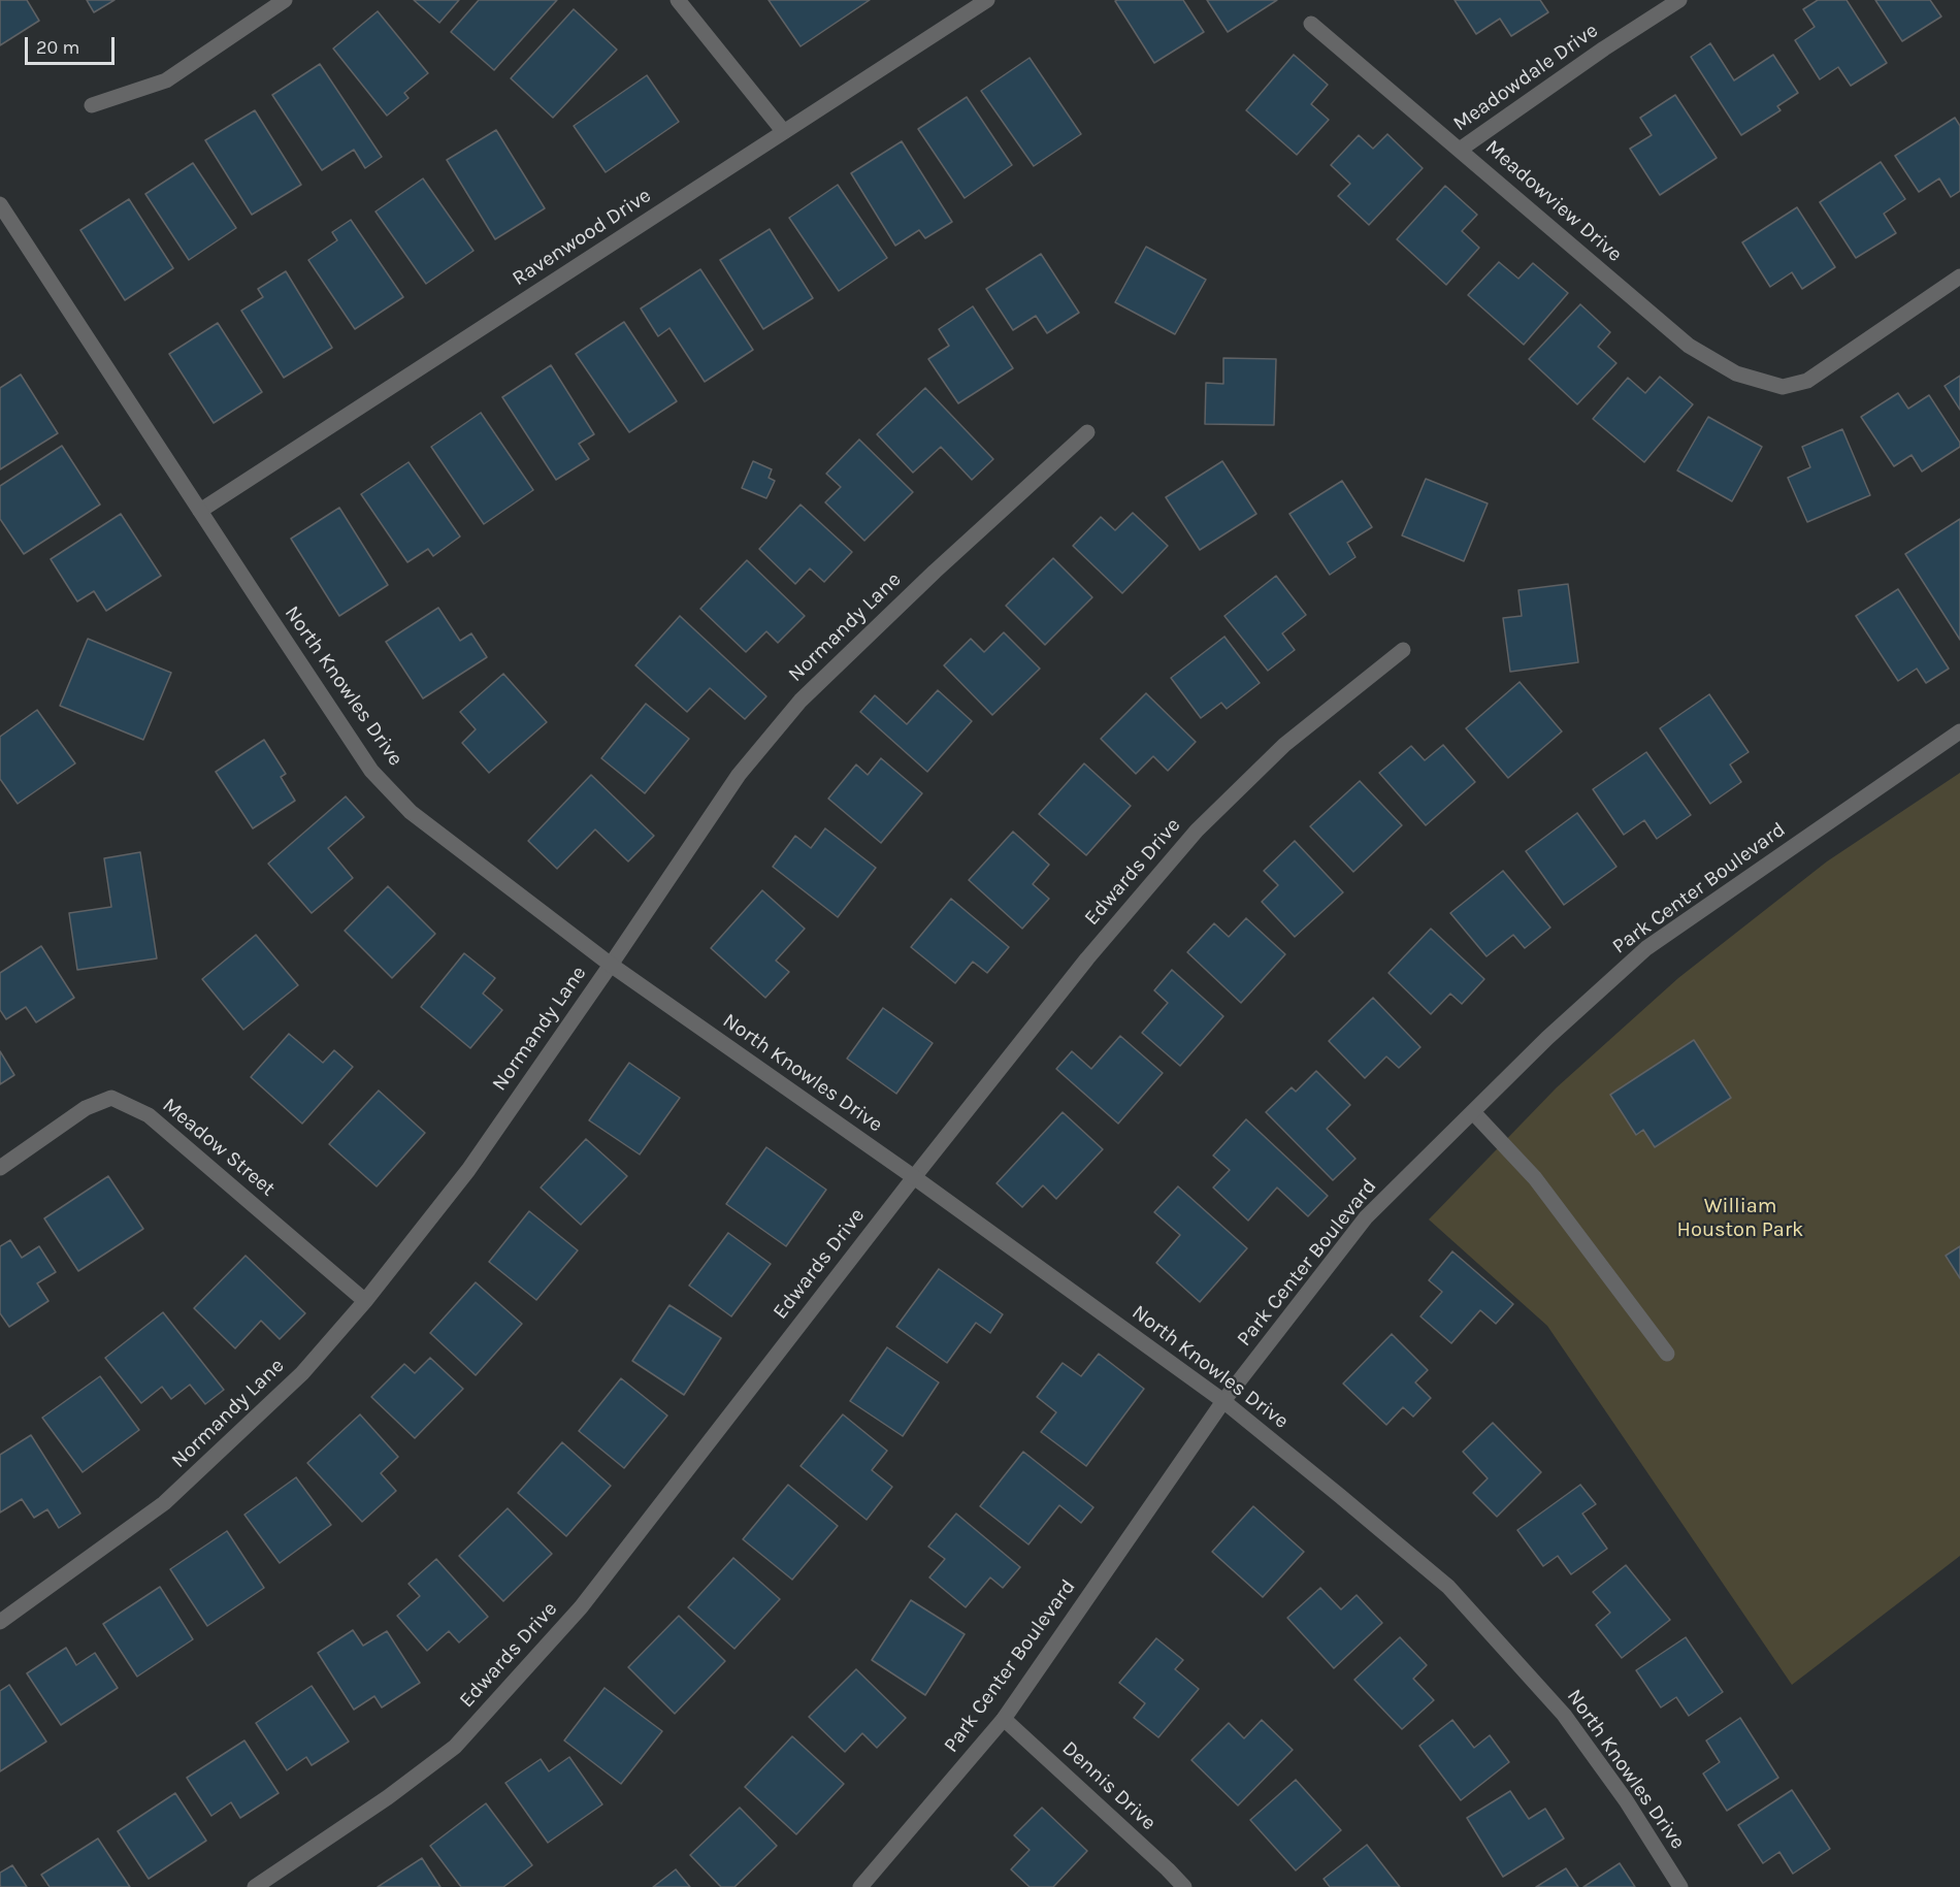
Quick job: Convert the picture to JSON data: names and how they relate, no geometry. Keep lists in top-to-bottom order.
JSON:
{
  "streets": {
    "street": [
      "Meadowdale Drive",
      "Meadowview Drive",
      "Ravenwood Drive",
      "Normandy Lane",
      "North Knowles Drive",
      "Edwards Drive",
      "Park Center Boulevard",
      "Meadow Street",
      "Dennis Drive"
    ]
  },
  "crossings": [
    ["Meadowdale Drive", "Meadowview Drive"],
    ["Ravenwood Drive", "North Knowles Drive"],
    ["Normandy Lane", "North Knowles Drive"],
    ["Normandy Lane", "Meadow Street"],
    ["North Knowles Drive", "Edwards Drive"],
    ["North Knowles Drive", "Park Center Boulevard"],
    ["Park Center Boulevard", "Dennis Drive"]
  ],
  "parks": ["William Houston Park"],
  "scale_bar": "20 m"
}
